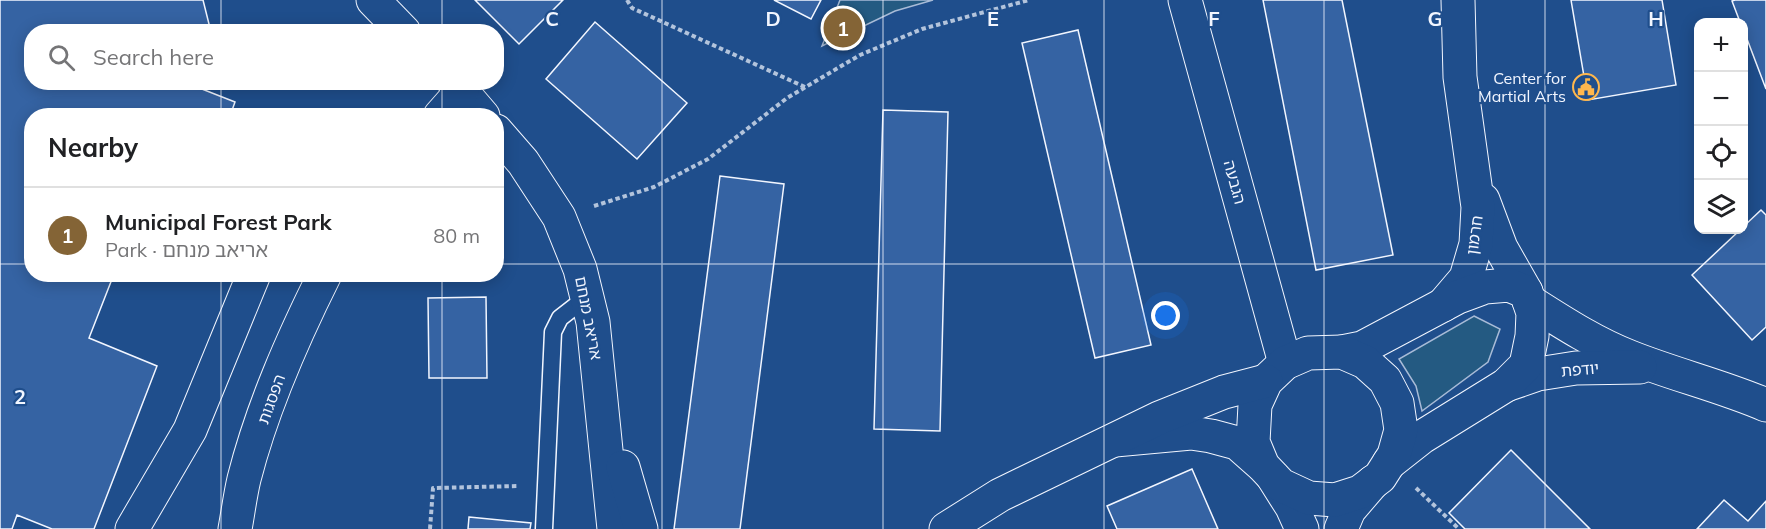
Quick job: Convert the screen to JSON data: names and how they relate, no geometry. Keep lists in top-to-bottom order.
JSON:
{
  "streets": {
    "street": [
      "הגבעה",
      "חרמון",
      "אריאב מנחם",
      "יודפת",
      "הפסגות"
    ]
  },
  "crossings": [
    ["חרמון", "יודפת"]
  ],
  "places": {
    "public building": ["Center for Martial Arts"]
  },
  "page": {
    "pins": "1",
    "map_buttons": ["+", "−"],
    "search": "Search here",
    "heading": "Nearby",
    "list": [
      {
        "mark": "1",
        "name": "Municipal Forest Park",
        "note": "Park · אריאב מנחם",
        "value": "80 m"
      }
    ]
  },
  "grid": {
    "columns": [
      "C",
      "D",
      "E",
      "F",
      "G",
      "H"
    ],
    "rows": ["2"]
  }
}
